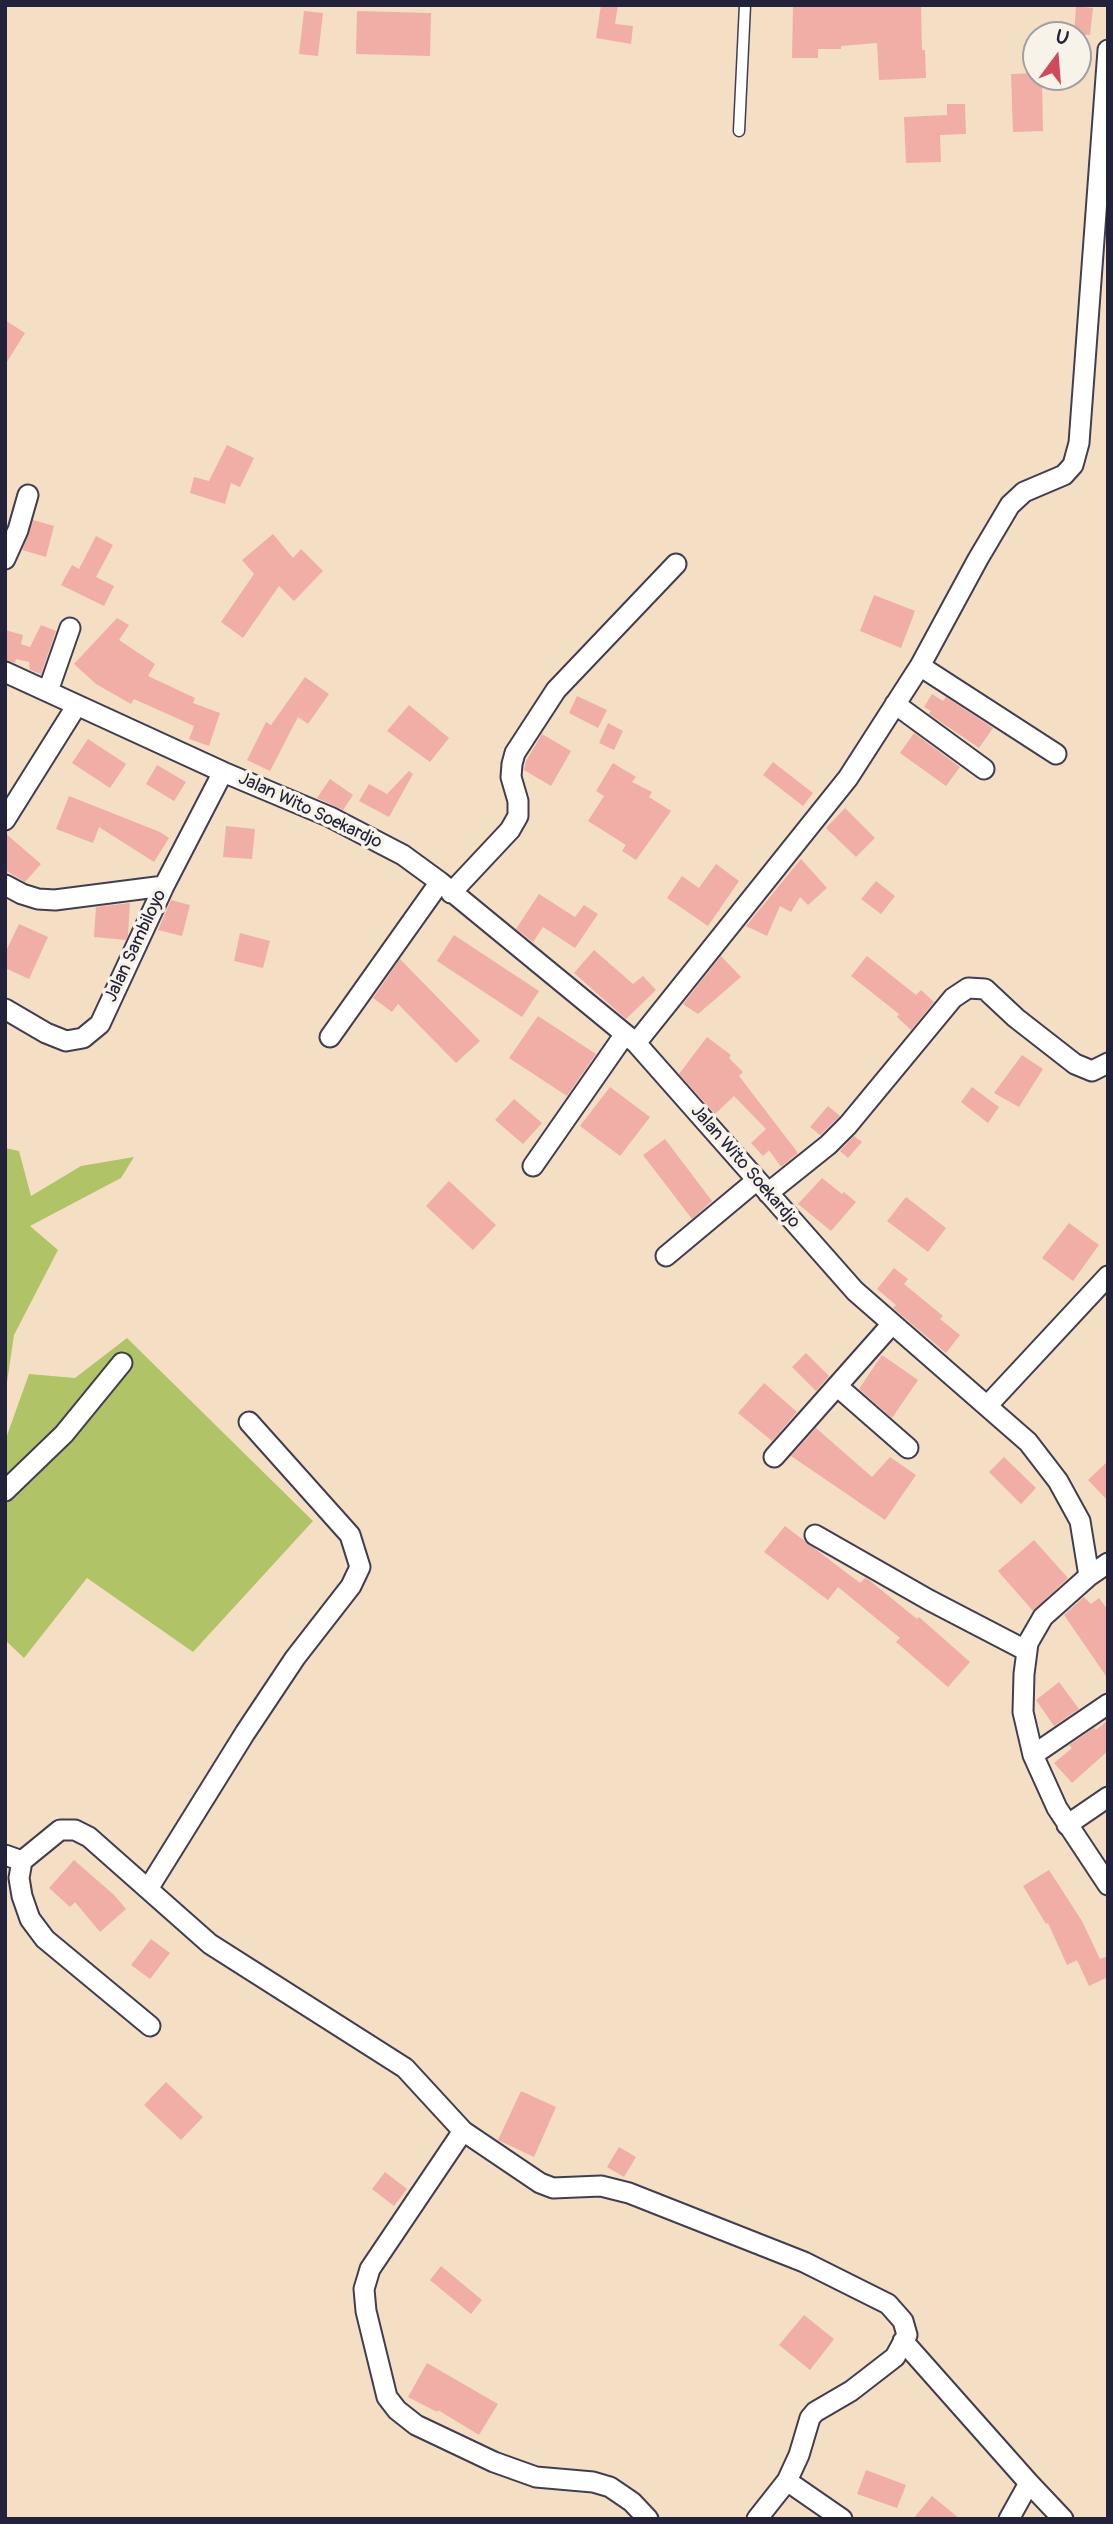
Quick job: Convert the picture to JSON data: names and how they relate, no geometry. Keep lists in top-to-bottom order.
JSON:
{
  "streets": {
    "street": ["Jalan Wito Soekardjo", "Jalan Sambiloyo"]
  },
  "crossings": [
    ["Jalan Wito Soekardjo", "Jalan Sambiloyo"]
  ],
  "north": "top"
}
